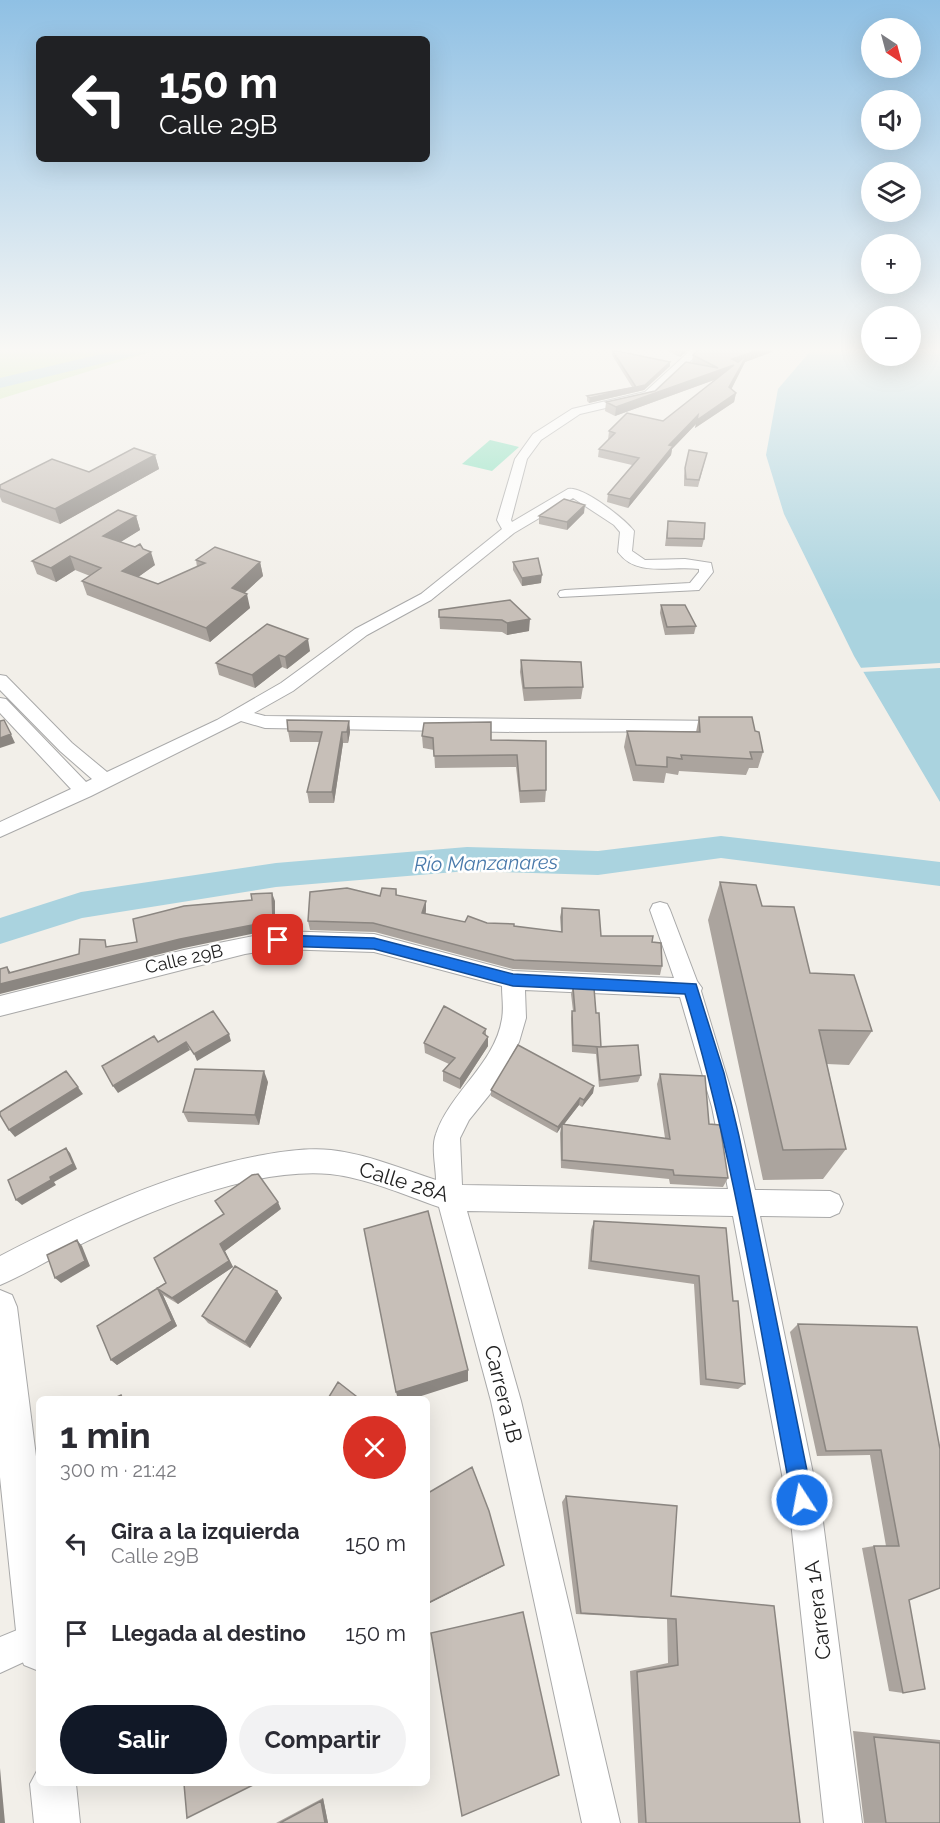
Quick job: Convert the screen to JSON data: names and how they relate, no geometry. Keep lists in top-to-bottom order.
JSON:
{
  "streets": {
    "street": [
      "Calle 29B",
      "Calle 28A",
      "Carrera 1B",
      "Carrera 1A"
    ]
  },
  "crossings": [
    ["Calle 29B", "Carrera 1B"],
    ["Calle 29B", "Carrera 1A"],
    ["Calle 28A", "Carrera 1B"],
    ["Calle 28A", "Carrera 1A"]
  ],
  "water": ["Río Manzanares"],
  "north": "bottom right",
  "page": {
    "map_buttons": ["+", "−"],
    "turn": ["150 m", "Calle 29B"],
    "heading": ["1 min", "300 m · 21:42"],
    "list": [
      {
        "name": "Gira a la izquierda",
        "note": "Calle 29B",
        "value": "150 m"
      },
      {
        "name": "Llegada al destino",
        "value": "150 m"
      }
    ],
    "buttons": ["Salir", "Compartir"]
  }
}
